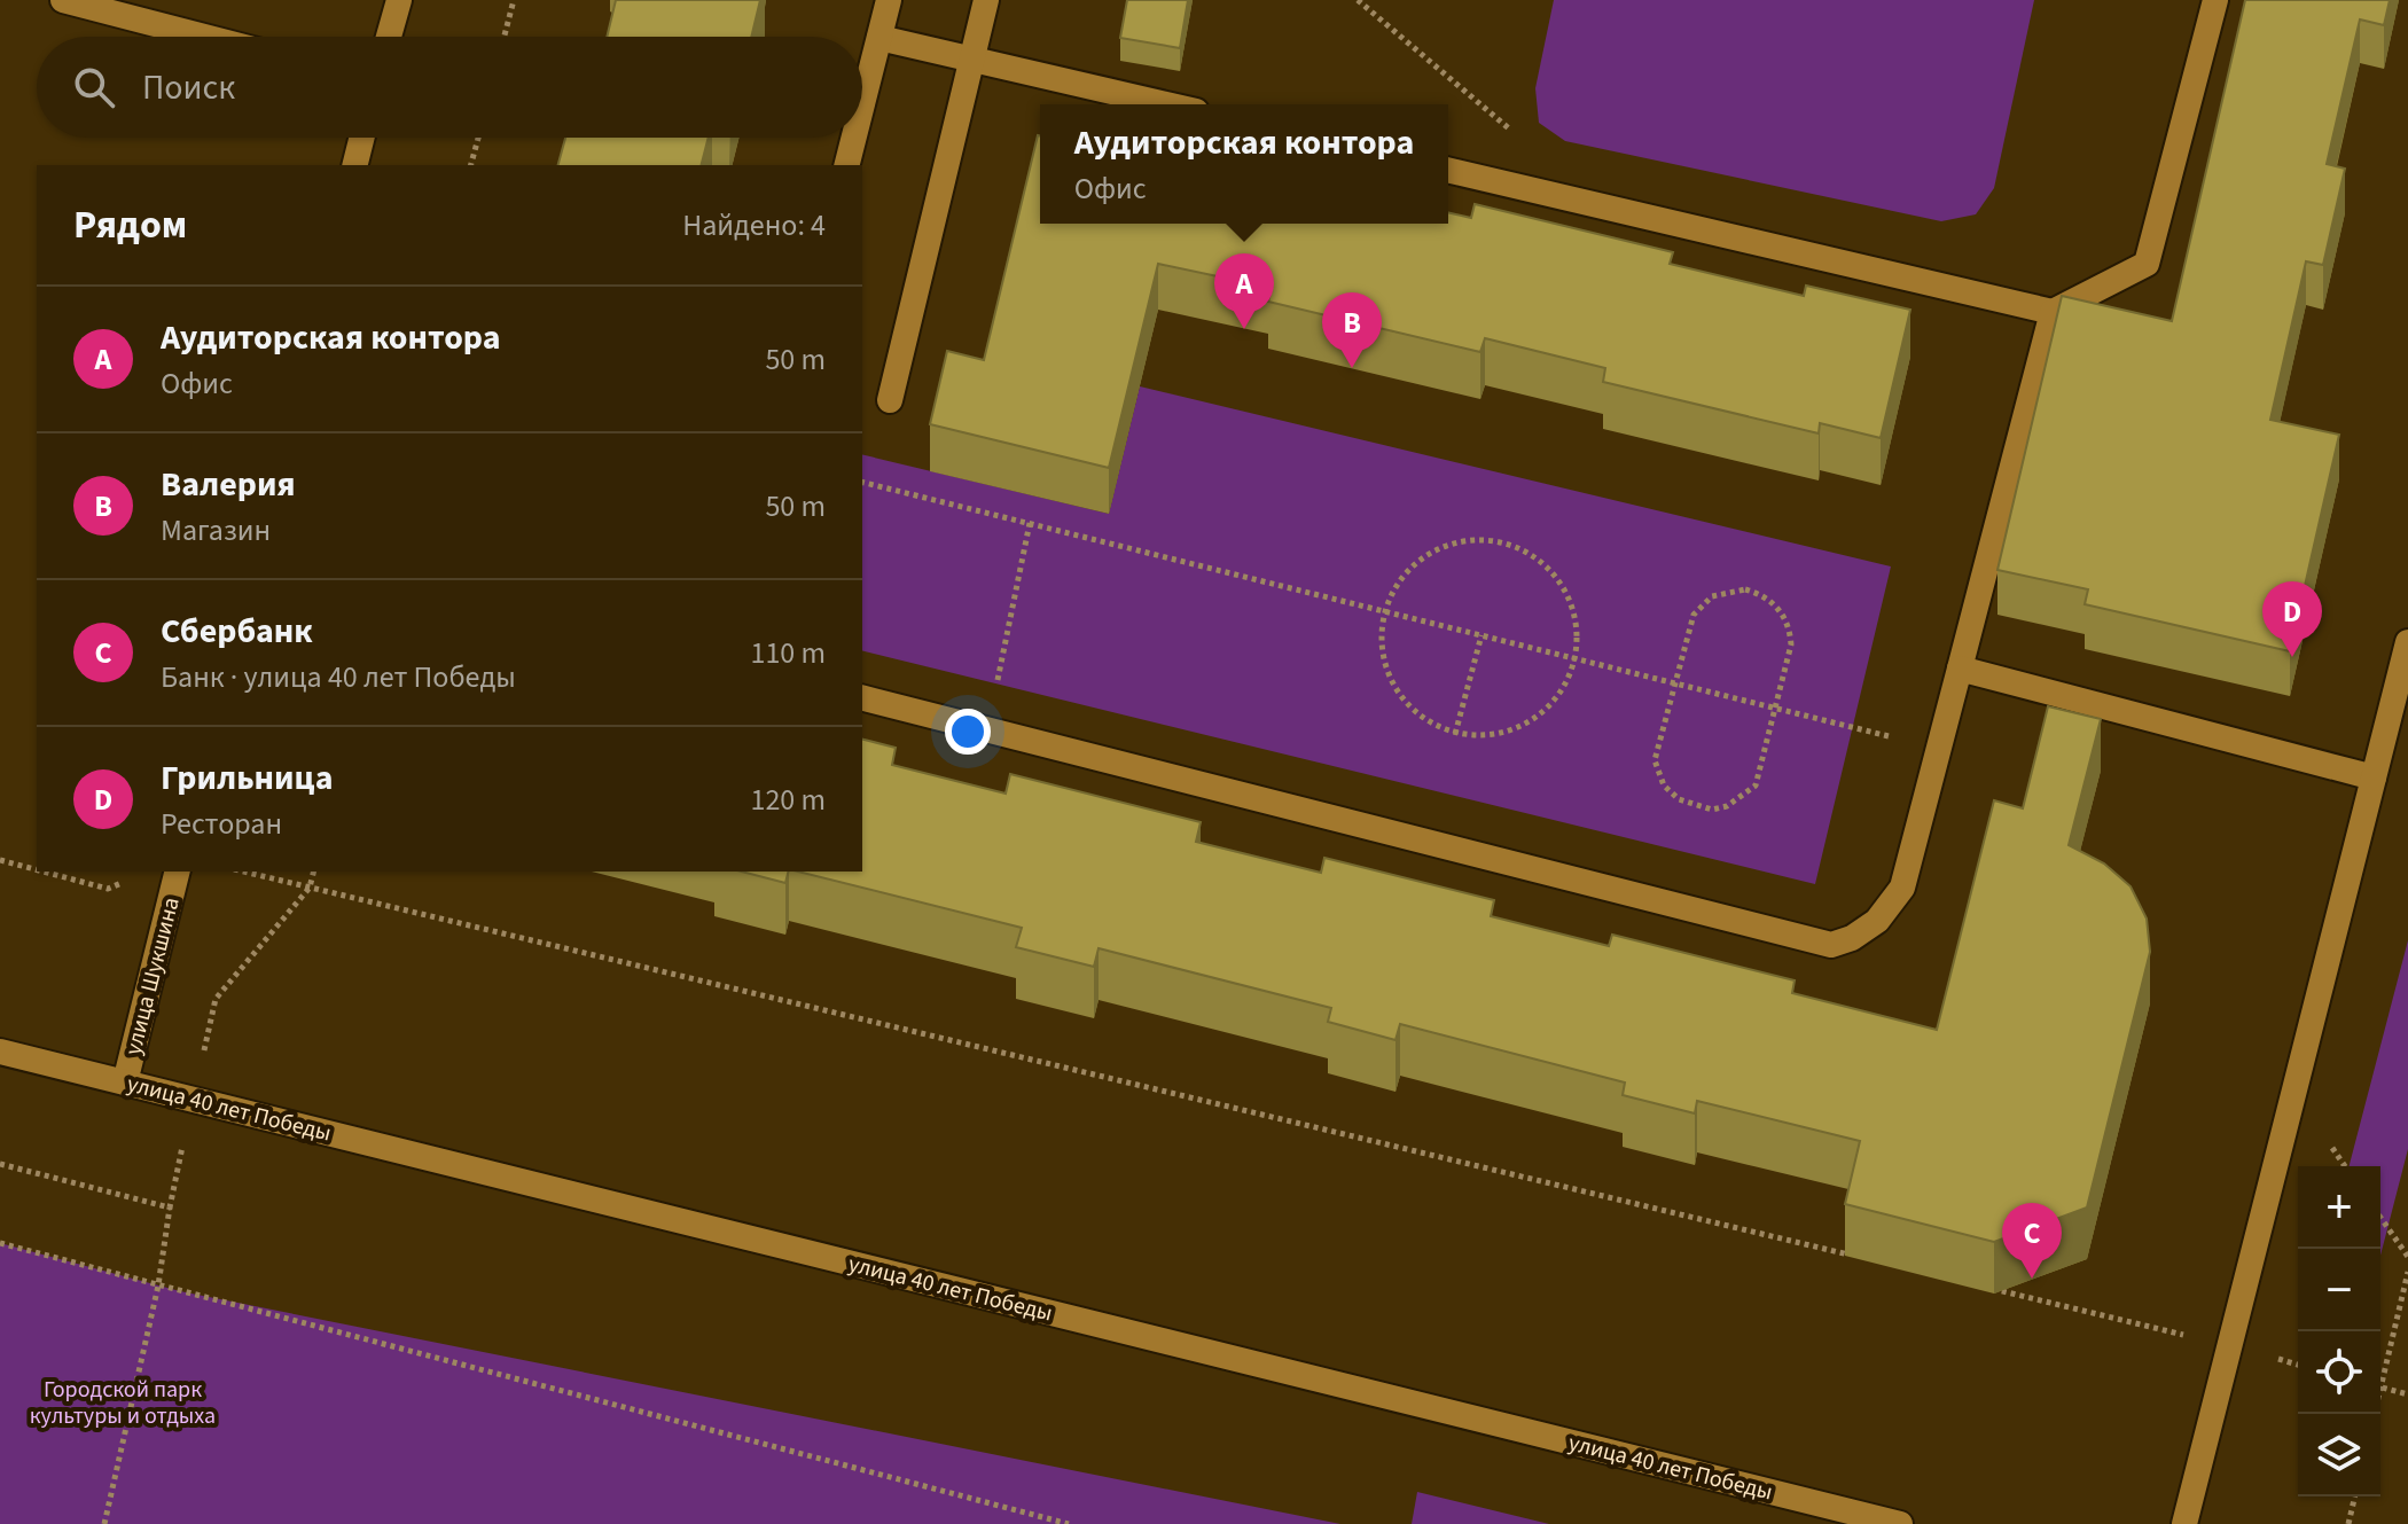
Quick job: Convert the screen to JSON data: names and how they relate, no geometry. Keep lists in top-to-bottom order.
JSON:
{
  "streets": {
    "street": ["улица Шукшина", "улица 40 лет Победы"]
  },
  "crossings": [
    ["улица Шукшина", "улица 40 лет Победы"]
  ],
  "parks": ["Городской парк культуры и отдыха"],
  "page": {
    "search": "Поиск",
    "popup": ["Аудиторская контора", "Офис"],
    "heading": ["Рядом", "Найдено: 4"],
    "pins": [
      "A",
      "B",
      "D",
      "C"
    ],
    "list": [
      {
        "mark": "A",
        "name": "Аудиторская контора",
        "note": "Офис",
        "value": "50 m"
      },
      {
        "mark": "B",
        "name": "Валерия",
        "note": "Магазин",
        "value": "50 m"
      },
      {
        "mark": "C",
        "name": "Сбербанк",
        "note": "Банк · улица 40 лет Победы",
        "value": "110 m"
      },
      {
        "mark": "D",
        "name": "Грильница",
        "note": "Ресторан",
        "value": "120 m"
      }
    ],
    "map_buttons": ["+", "−"]
  }
}
